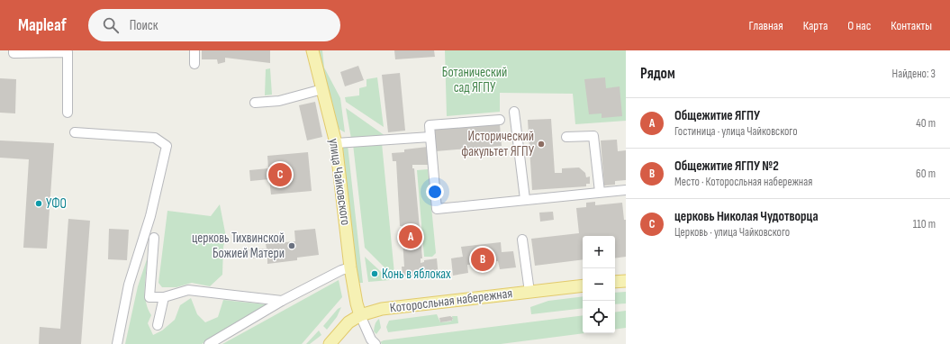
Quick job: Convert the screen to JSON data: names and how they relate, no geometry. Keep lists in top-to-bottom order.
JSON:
{
  "streets": {
    "main road": ["улица Чайковского", "Которосльная набережная"]
  },
  "crossings": [
    ["улица Чайковского", "Которосльная набережная"]
  ],
  "parks": ["Ботанический сад ЯГПУ"],
  "places": [
    "Исторический факультет ЯГПУ",
    "УФО",
    "церковь Тихвинской Божией Матери",
    "Конь в яблоках"
  ],
  "page": {
    "header": "Mapleaf",
    "search": "Поиск",
    "nav": [
      "Главная",
      "Карта",
      "О нас",
      "Контакты"
    ],
    "heading": ["Рядом", "Найдено: 3"],
    "list": [
      {
        "mark": "A",
        "name": "Общежитие ЯГПУ",
        "note": "Гостиница · улица Чайковского",
        "value": "40 m"
      },
      {
        "mark": "B",
        "name": "Общежитие ЯГПУ №2",
        "note": "Место · Которосльная набережная",
        "value": "60 m"
      },
      {
        "mark": "C",
        "name": "церковь Николая Чудотворца",
        "note": "Церковь · улица Чайковского",
        "value": "110 m"
      }
    ],
    "pins": ["C", "A", "B"],
    "map_buttons": ["+", "−"]
  }
}
